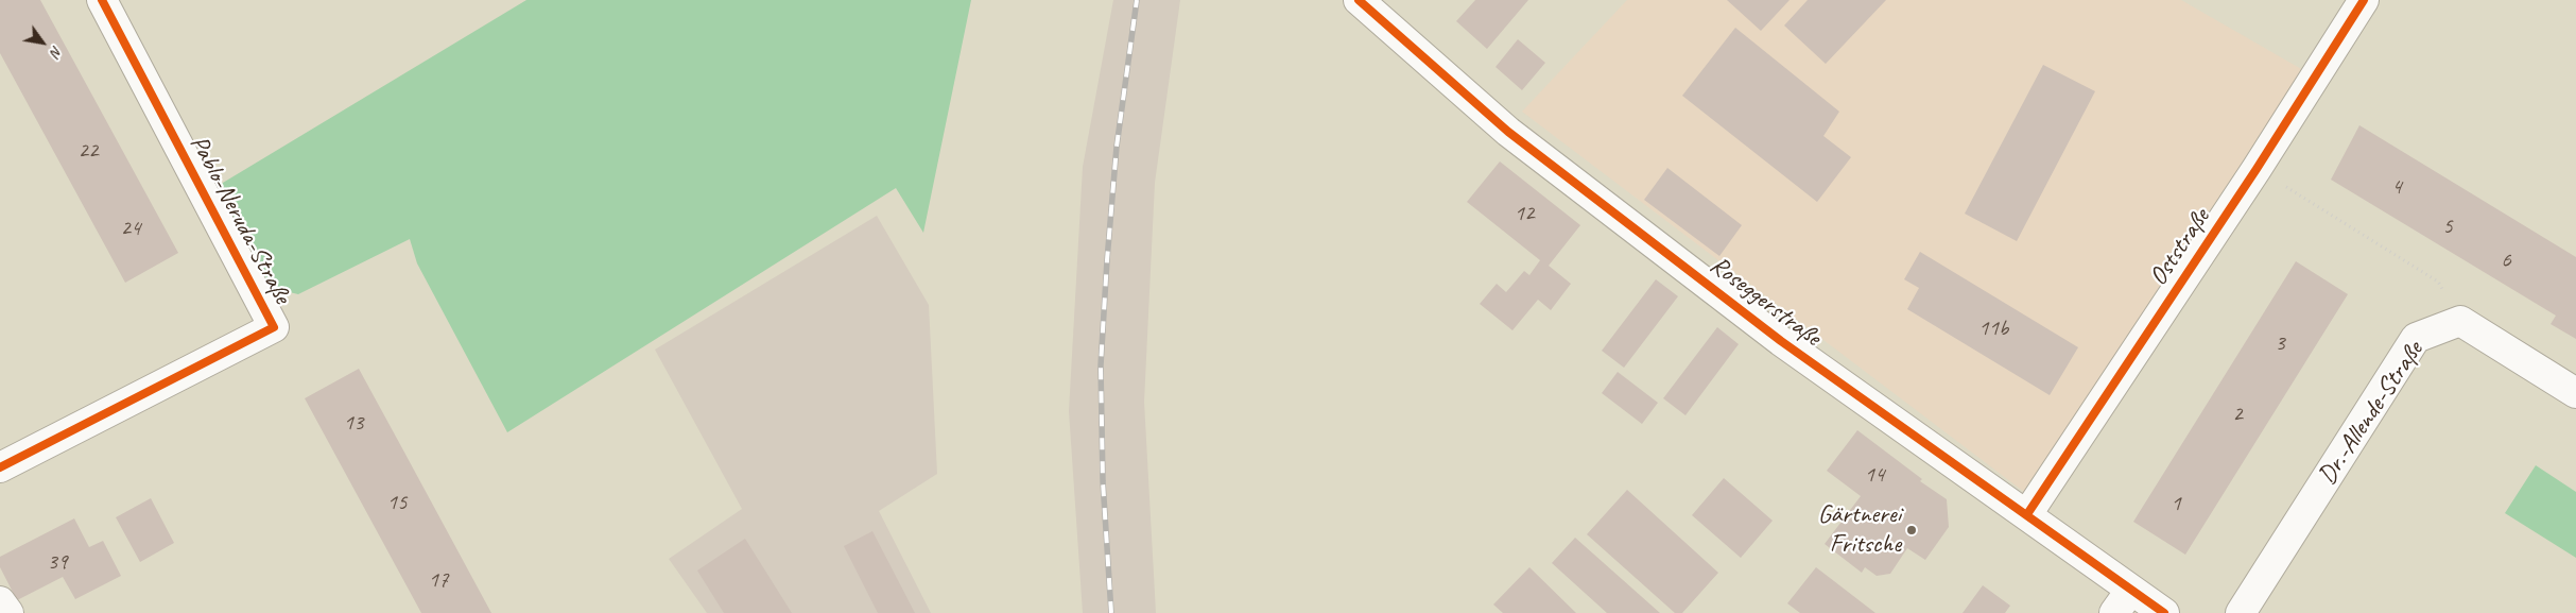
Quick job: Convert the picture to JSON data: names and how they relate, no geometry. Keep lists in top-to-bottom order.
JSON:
{
  "streets": {
    "street": [
      "Pablo-Neruda-Straße",
      "Oststraße",
      "Roseggerstraße",
      "Dr.-Allende-Straße"
    ]
  },
  "crossings": [
    ["Oststraße", "Roseggerstraße"]
  ],
  "places": ["Gärtnerei Fritsche"],
  "house_numbers": [
    "22",
    "4",
    "12",
    "5",
    "24",
    "6",
    "11b",
    "3",
    "2",
    "13",
    "14",
    "15",
    "1",
    "39",
    "17"
  ],
  "north": "bottom right"
}
